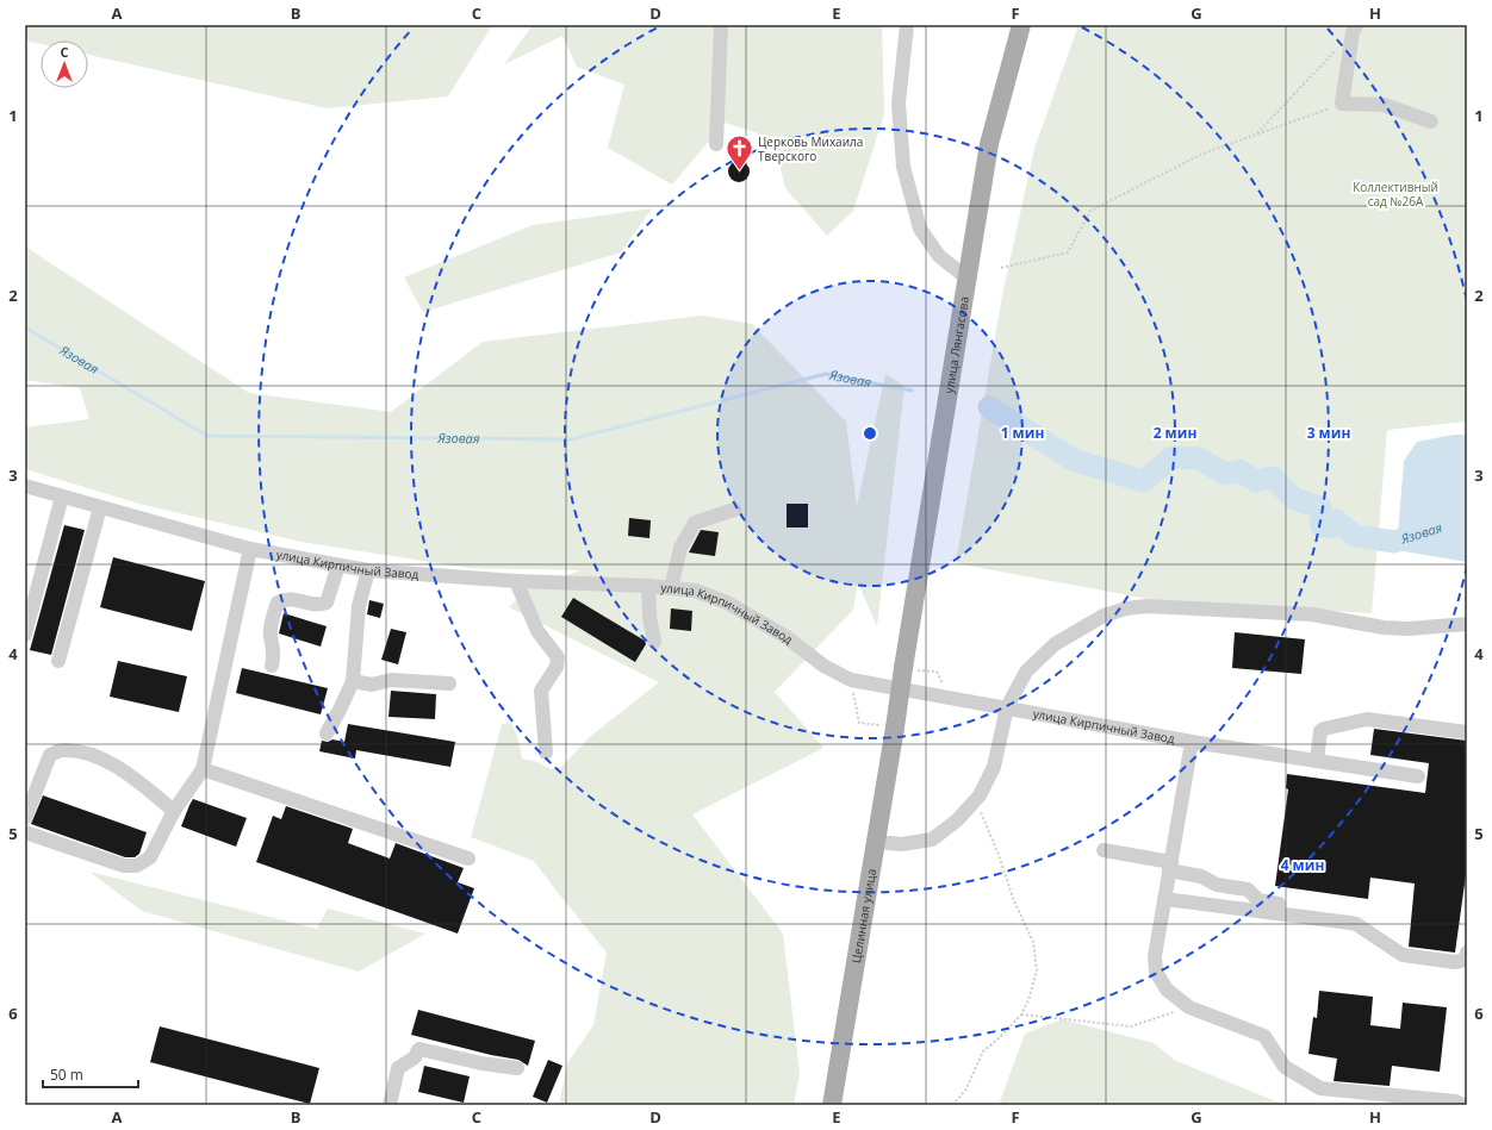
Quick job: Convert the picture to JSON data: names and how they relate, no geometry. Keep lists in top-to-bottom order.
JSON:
{
  "streets": {
    "main road": ["улица Лянгасова", "Целинная улица"],
    "street": ["улица Кирпичный Завод"]
  },
  "crossings": [
    ["улица Лянгасова", "Целинная улица"]
  ],
  "water": ["Язовая"],
  "parks": ["Коллективный сад №26А"],
  "places": {
    "church": ["Церковь Михаила Тверского"]
  },
  "scale_bar": "50 m",
  "north": "top",
  "grid": {
    "columns": [
      "A",
      "B",
      "C",
      "D",
      "E",
      "F",
      "G",
      "H"
    ],
    "rows": [
      "1",
      "2",
      "3",
      "4",
      "5",
      "6"
    ]
  },
  "rings": [
    "1 мин",
    "2 мин",
    "3 мин",
    "4 мин"
  ]
}
